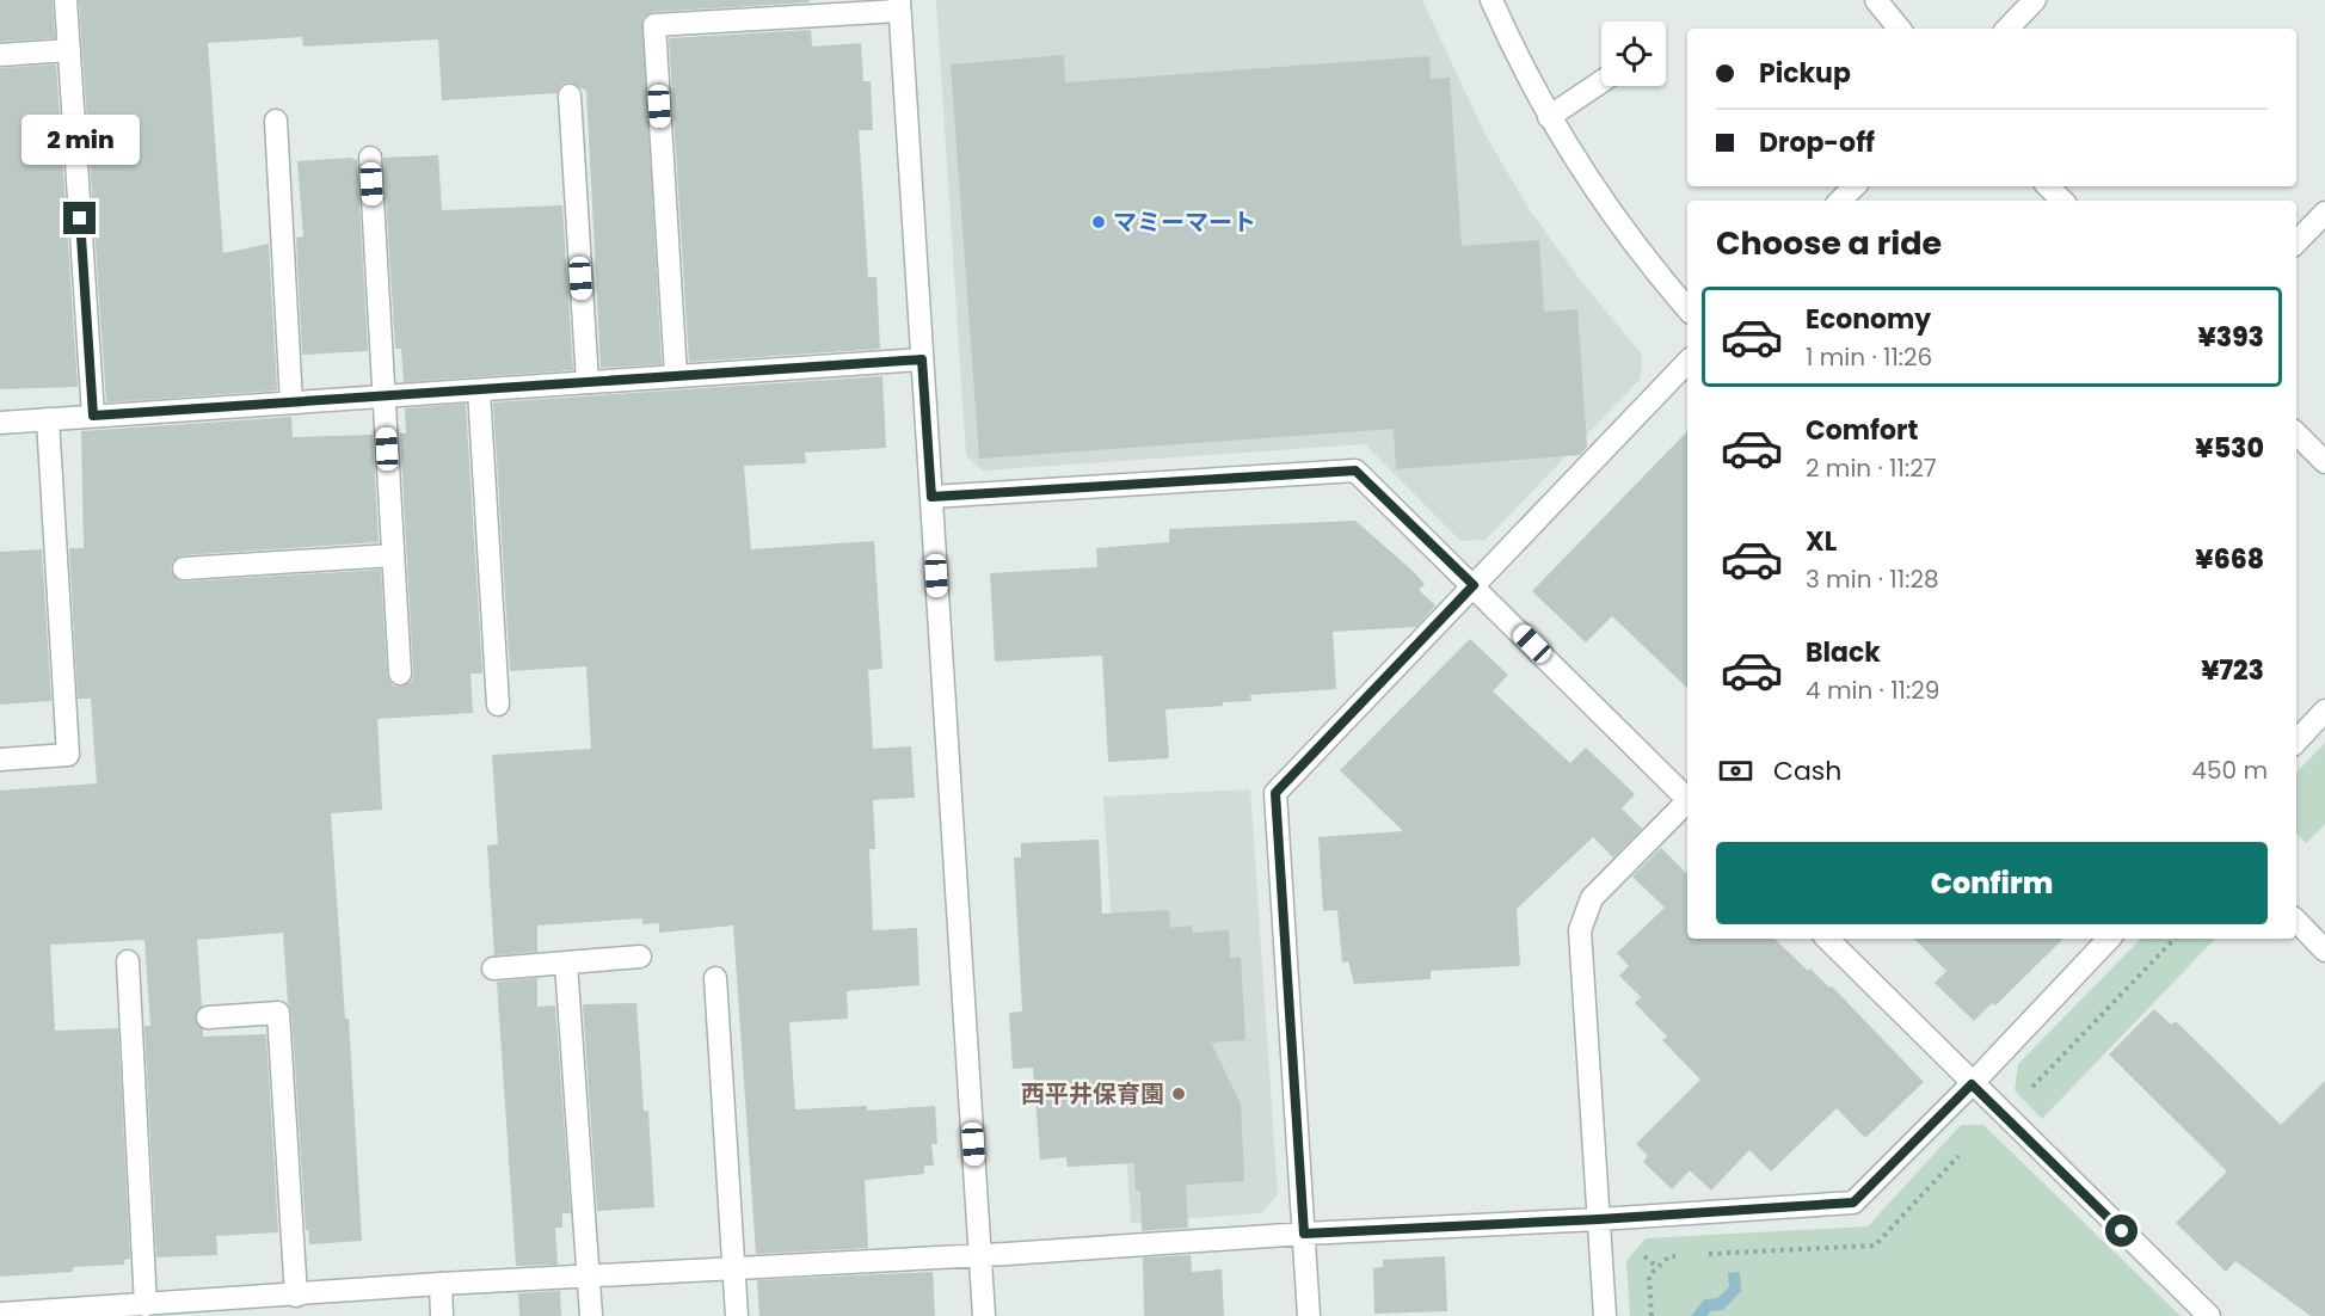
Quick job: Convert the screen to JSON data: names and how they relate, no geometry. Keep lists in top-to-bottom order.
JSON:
{
  "places": ["マミーマート", "西平井保育園"],
  "page": {
    "banner": ["Pickup", "Drop-off"],
    "bubble": "2 min",
    "heading": "Choose a ride",
    "list": [
      {
        "name": "Economy",
        "note": "1 min · 11:26",
        "value": "¥393"
      },
      {
        "name": "Comfort",
        "note": "2 min · 11:27",
        "value": "¥530"
      },
      {
        "name": "XL",
        "note": "3 min · 11:28",
        "value": "¥668"
      },
      {
        "name": "Black",
        "note": "4 min · 11:29",
        "value": "¥723"
      }
    ],
    "pay": ["Cash", "450 m"],
    "buttons": "Confirm"
  }
}
